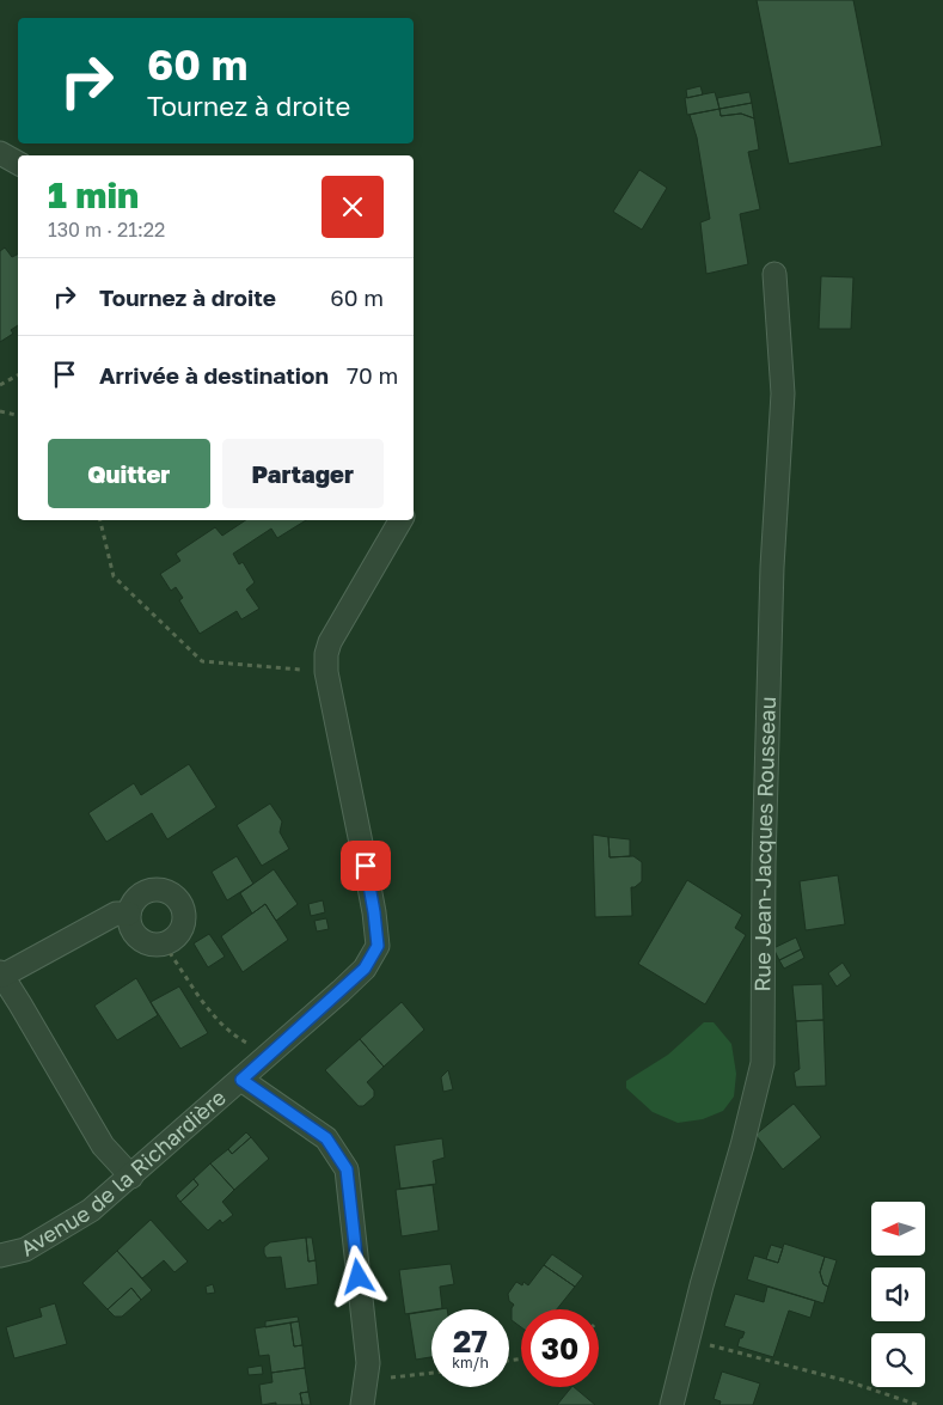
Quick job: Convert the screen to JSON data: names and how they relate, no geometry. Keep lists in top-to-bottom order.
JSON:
{
  "streets": {
    "street": ["Rue Jean-Jacques Rousseau", "Avenue de la Richardière"]
  },
  "north": "left",
  "page": {
    "turn": ["60 m", "Tournez à droite"],
    "heading": ["1 min", "130 m · 21:22"],
    "list": [
      {
        "name": "Tournez à droite",
        "value": "60 m"
      },
      {
        "name": "Arrivée à destination",
        "value": "70 m"
      }
    ],
    "buttons": ["Quitter", "Partager"],
    "speed": "27 km/h",
    "limit": "30"
  }
}
